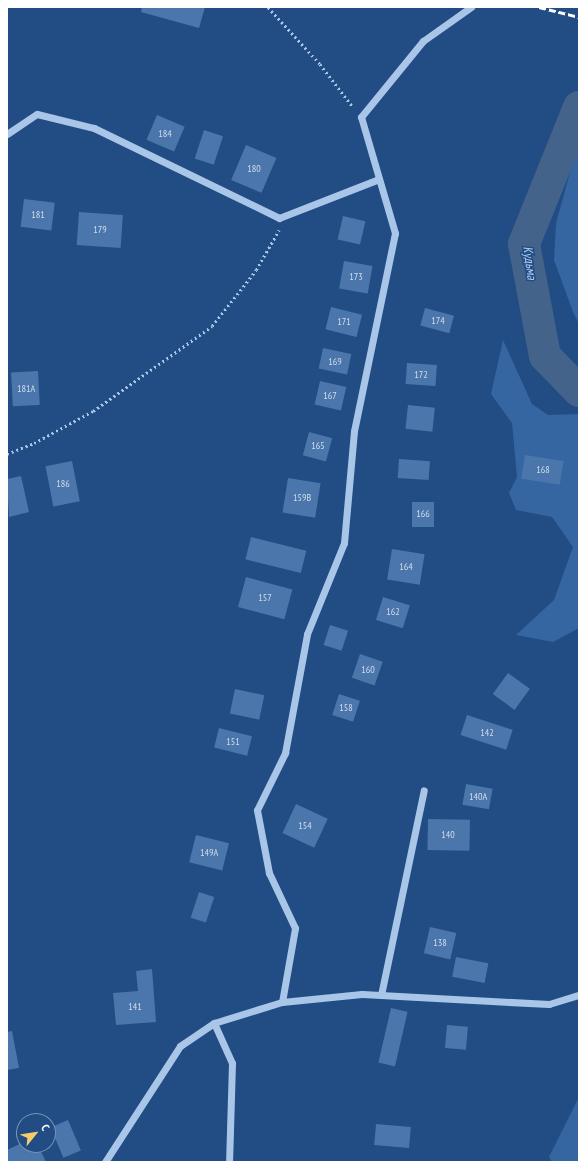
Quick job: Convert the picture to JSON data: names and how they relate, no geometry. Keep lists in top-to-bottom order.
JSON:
{
  "water": ["Кудьма"],
  "house_numbers": [
    "184",
    "180",
    "181",
    "179",
    "173",
    "174",
    "171",
    "169",
    "172",
    "181А",
    "167",
    "165",
    "168",
    "186",
    "159В",
    "166",
    "164",
    "157",
    "162",
    "160",
    "158",
    "142",
    "151",
    "140А",
    "154",
    "140",
    "149А",
    "138",
    "141"
  ],
  "north": "top right"
}
